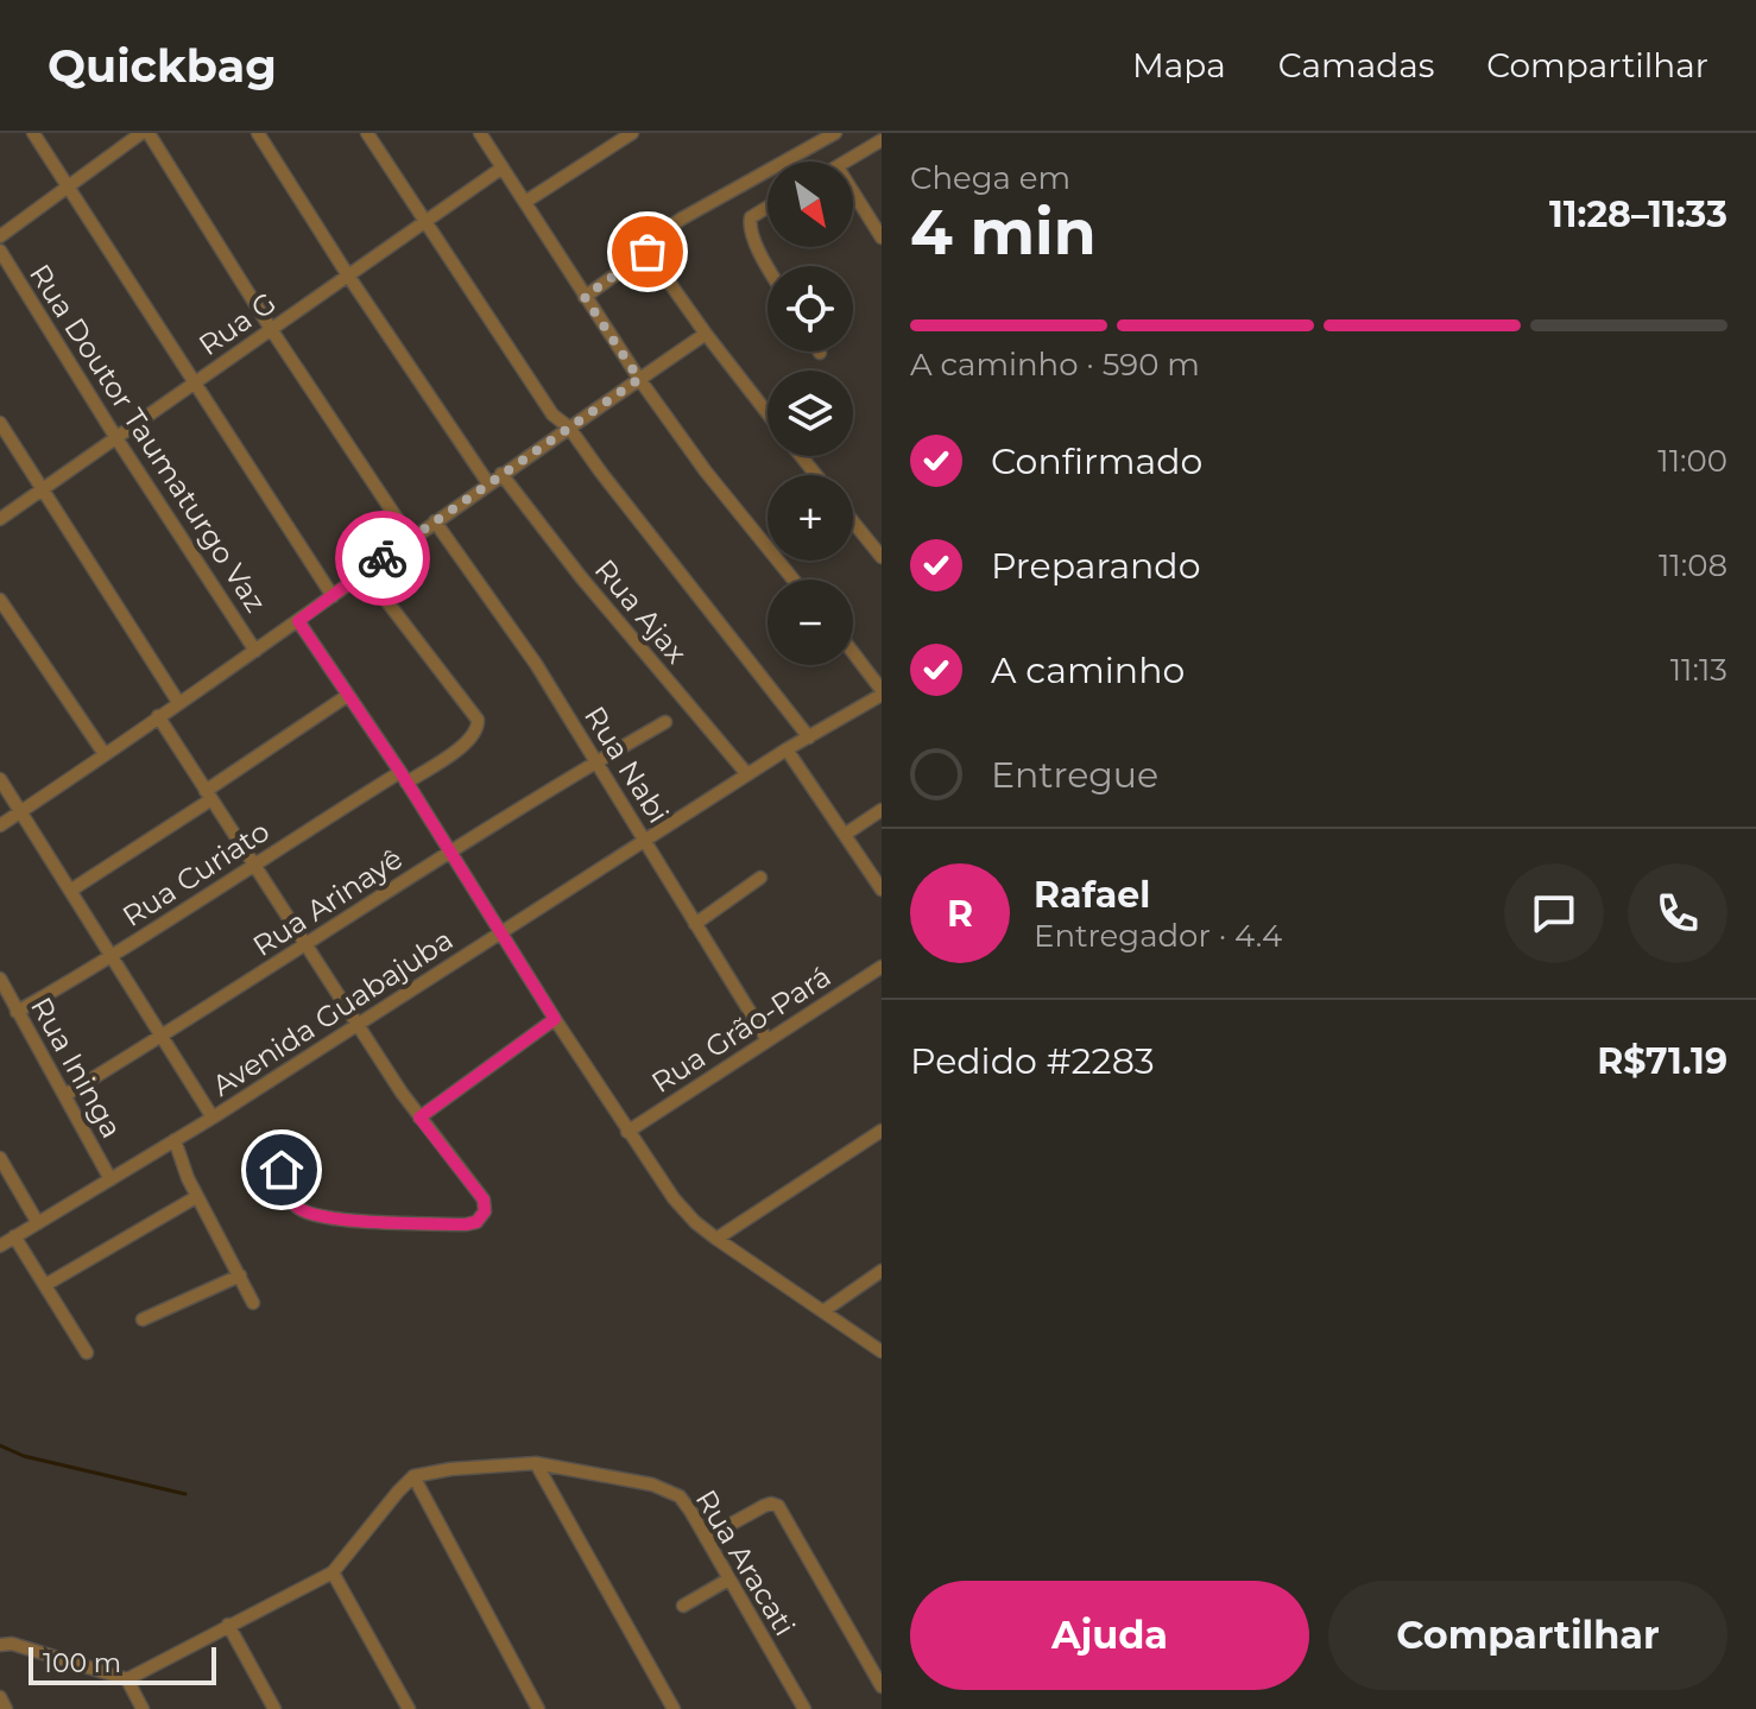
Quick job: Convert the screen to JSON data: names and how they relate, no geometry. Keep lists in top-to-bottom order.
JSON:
{
  "streets": {
    "street": [
      "Rua G",
      "Rua Doutor Taumaturgo Vaz",
      "Rua Ajax",
      "Rua Nabi",
      "Rua Curiato",
      "Rua Arinayê",
      "Avenida Guabajuba",
      "Rua Grão-Pará",
      "Rua Ininga",
      "Rua Aracati"
    ]
  },
  "crossings": [
    ["Rua G", "Rua Doutor Taumaturgo Vaz"],
    ["Rua Ajax", "Avenida Guabajuba"],
    ["Rua Nabi", "Rua Arinayê"],
    ["Rua Nabi", "Avenida Guabajuba"],
    ["Rua Nabi", "Rua Grão-Pará"],
    ["Rua Curiato", "Rua Ininga"],
    ["Rua Arinayê", "Rua Ininga"],
    ["Avenida Guabajuba", "Rua Ininga"]
  ],
  "scale_bar": "100 m",
  "north": "bottom right",
  "page": {
    "header": "Quickbag",
    "nav": ["Mapa", "Camadas", "Compartilhar"],
    "heading": ["4 min", "Chega em", "11:28–11:33"],
    "panel": [
      "Rafael",
      "Entregador · 4.4",
      "Pedido #2283",
      "R$71.19"
    ],
    "map_buttons": ["+", "−"],
    "bar": "A caminho · 590 m",
    "list": [
      ["Confirmado", "11:00"],
      ["Preparando", "11:08"],
      ["A caminho", "11:13"],
      "Entregue"
    ],
    "round": "R",
    "buttons": ["Ajuda", "Compartilhar"],
    "scale": "100 m"
  }
}
